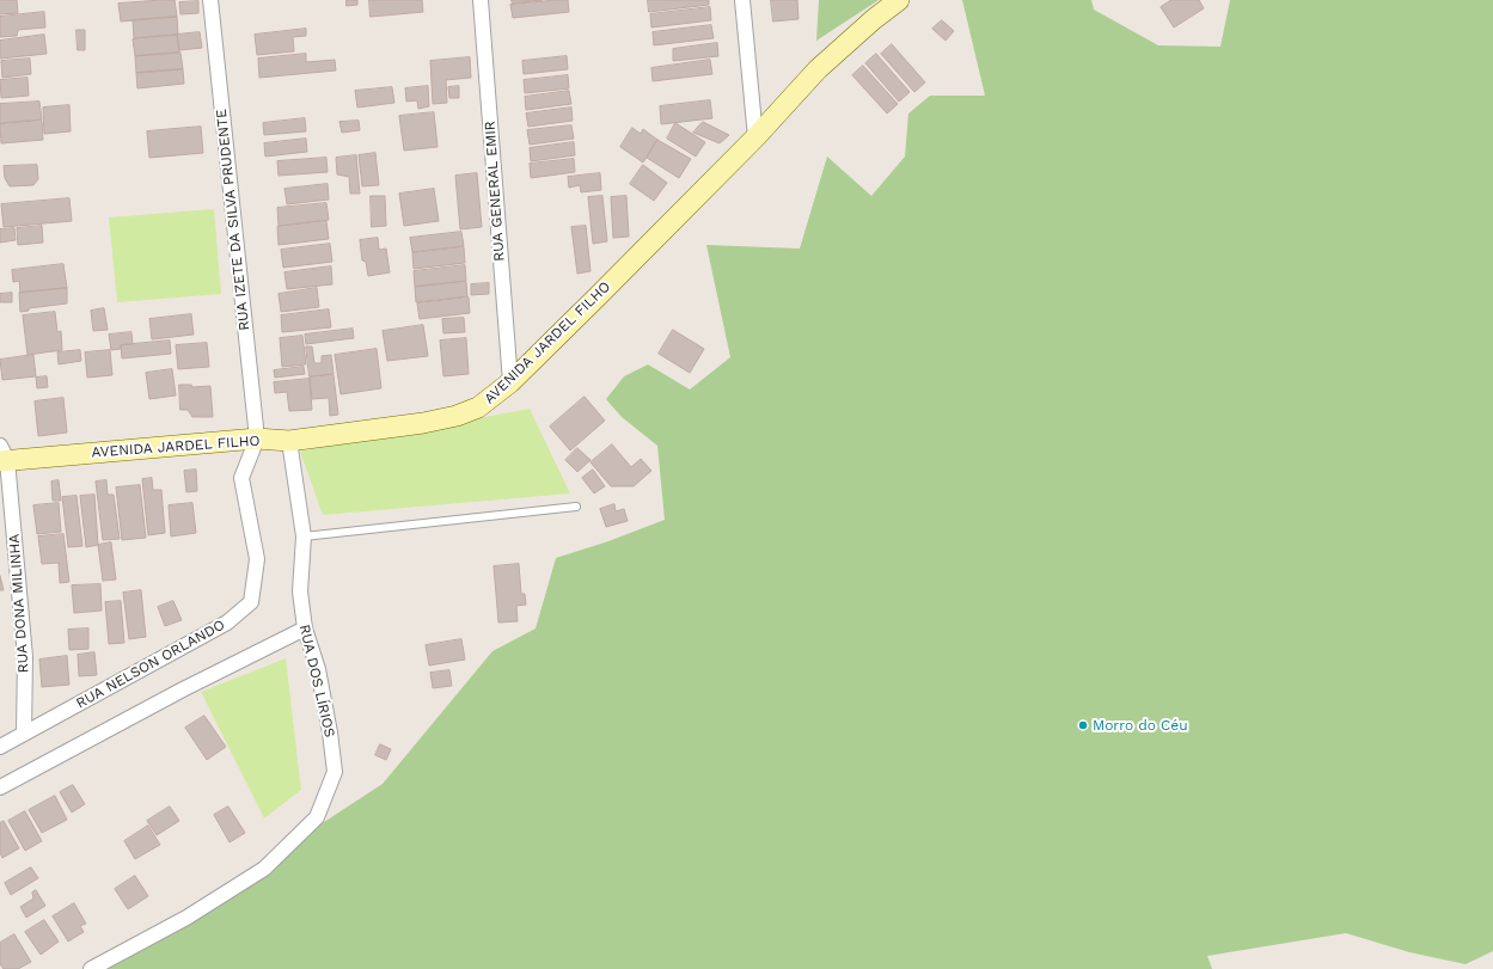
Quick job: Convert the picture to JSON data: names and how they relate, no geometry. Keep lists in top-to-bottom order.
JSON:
{
  "streets": {
    "main road": ["AVENIDA JARDEL FILHO"],
    "street": [
      "RUA GENERAL EMIR",
      "RUA IZETE DA SILVA PRUDENTE",
      "RUA DONA MILINHA",
      "RUA NELSON ORLANDO",
      "RUA DOS LÍRIOS"
    ]
  },
  "crossings": [
    ["RUA GENERAL EMIR", "AVENIDA JARDEL FILHO"],
    ["RUA IZETE DA SILVA PRUDENTE", "AVENIDA JARDEL FILHO"],
    ["RUA IZETE DA SILVA PRUDENTE", "RUA NELSON ORLANDO"],
    ["AVENIDA JARDEL FILHO", "RUA DONA MILINHA"],
    ["AVENIDA JARDEL FILHO", "RUA NELSON ORLANDO"],
    ["AVENIDA JARDEL FILHO", "RUA DOS LÍRIOS"],
    ["RUA DONA MILINHA", "RUA NELSON ORLANDO"]
  ],
  "places": ["Morro do Céu"]
}
